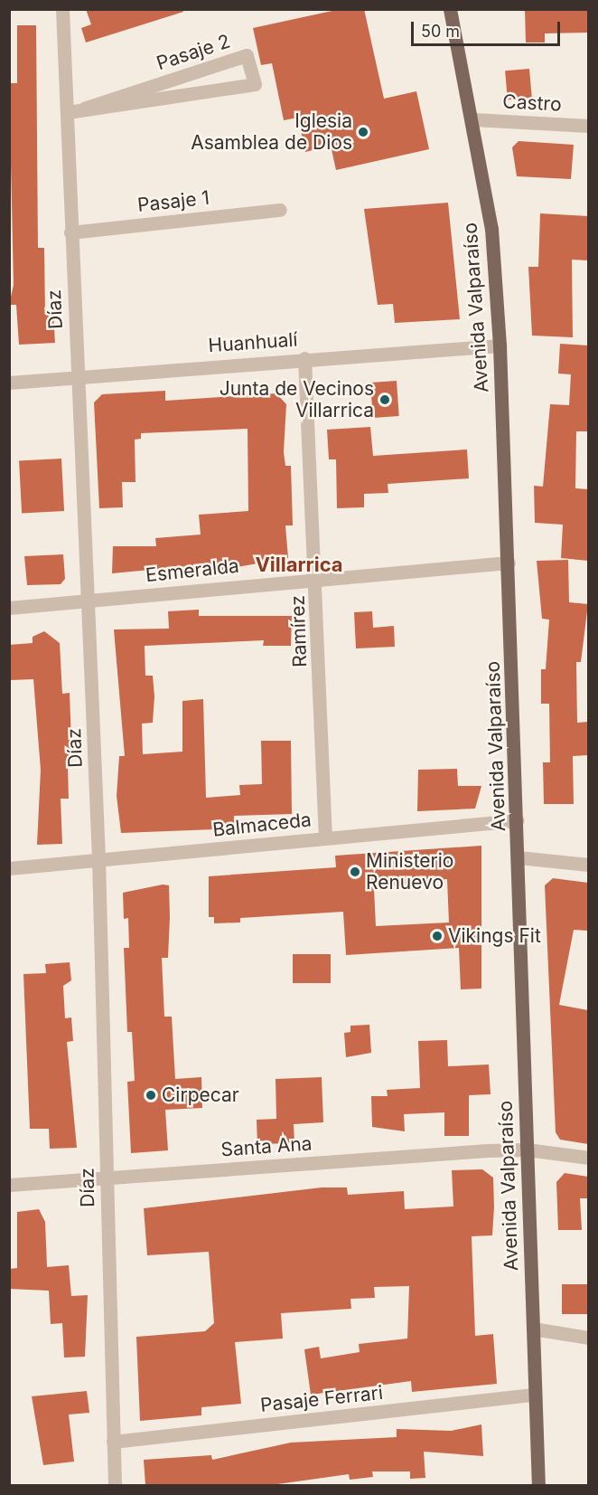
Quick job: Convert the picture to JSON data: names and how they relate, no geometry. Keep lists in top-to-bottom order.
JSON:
{
  "streets": {
    "main road": ["Avenida Valparaíso"],
    "street": [
      "Pasaje 2",
      "Castro",
      "Pasaje 1",
      "Díaz",
      "Huanhualí",
      "Esmeralda",
      "Ramírez",
      "Balmaceda",
      "Santa Ana",
      "Pasaje Ferrari"
    ]
  },
  "crossings": [
    ["Pasaje 2", "Díaz"],
    ["Castro", "Avenida Valparaíso"],
    ["Pasaje 1", "Díaz"],
    ["Avenida Valparaíso", "Huanhualí"],
    ["Avenida Valparaíso", "Esmeralda"],
    ["Avenida Valparaíso", "Balmaceda"],
    ["Avenida Valparaíso", "Santa Ana"],
    ["Avenida Valparaíso", "Pasaje Ferrari"],
    ["Díaz", "Huanhualí"],
    ["Díaz", "Esmeralda"],
    ["Díaz", "Balmaceda"],
    ["Díaz", "Santa Ana"],
    ["Díaz", "Pasaje Ferrari"],
    ["Huanhualí", "Ramírez"],
    ["Esmeralda", "Ramírez"],
    ["Ramírez", "Balmaceda"]
  ],
  "districts": ["Villarrica"],
  "places": [
    "Iglesia Asamblea de Dios",
    "Junta de Vecinos Villarrica",
    "Ministerio Renuevo",
    "Vikings Fit",
    "Cirpecar"
  ],
  "scale_bar": "50 m"
}
